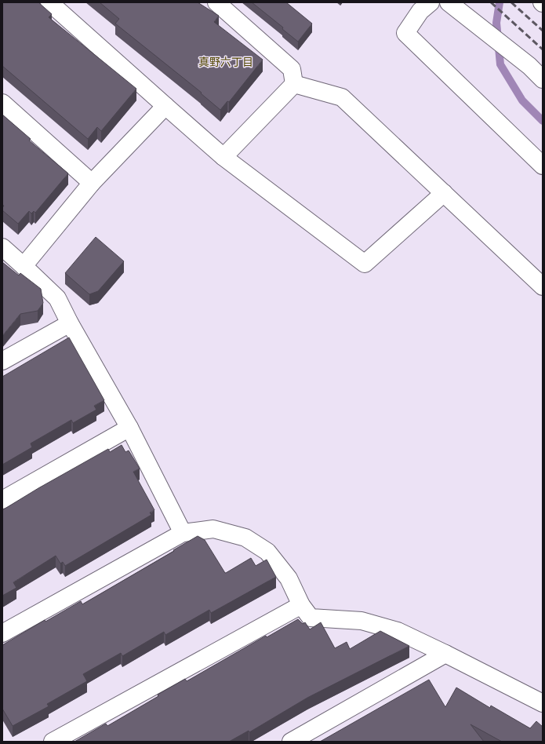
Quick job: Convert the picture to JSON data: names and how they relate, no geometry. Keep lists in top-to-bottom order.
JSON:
{
  "districts": ["真野六丁目"]
}
